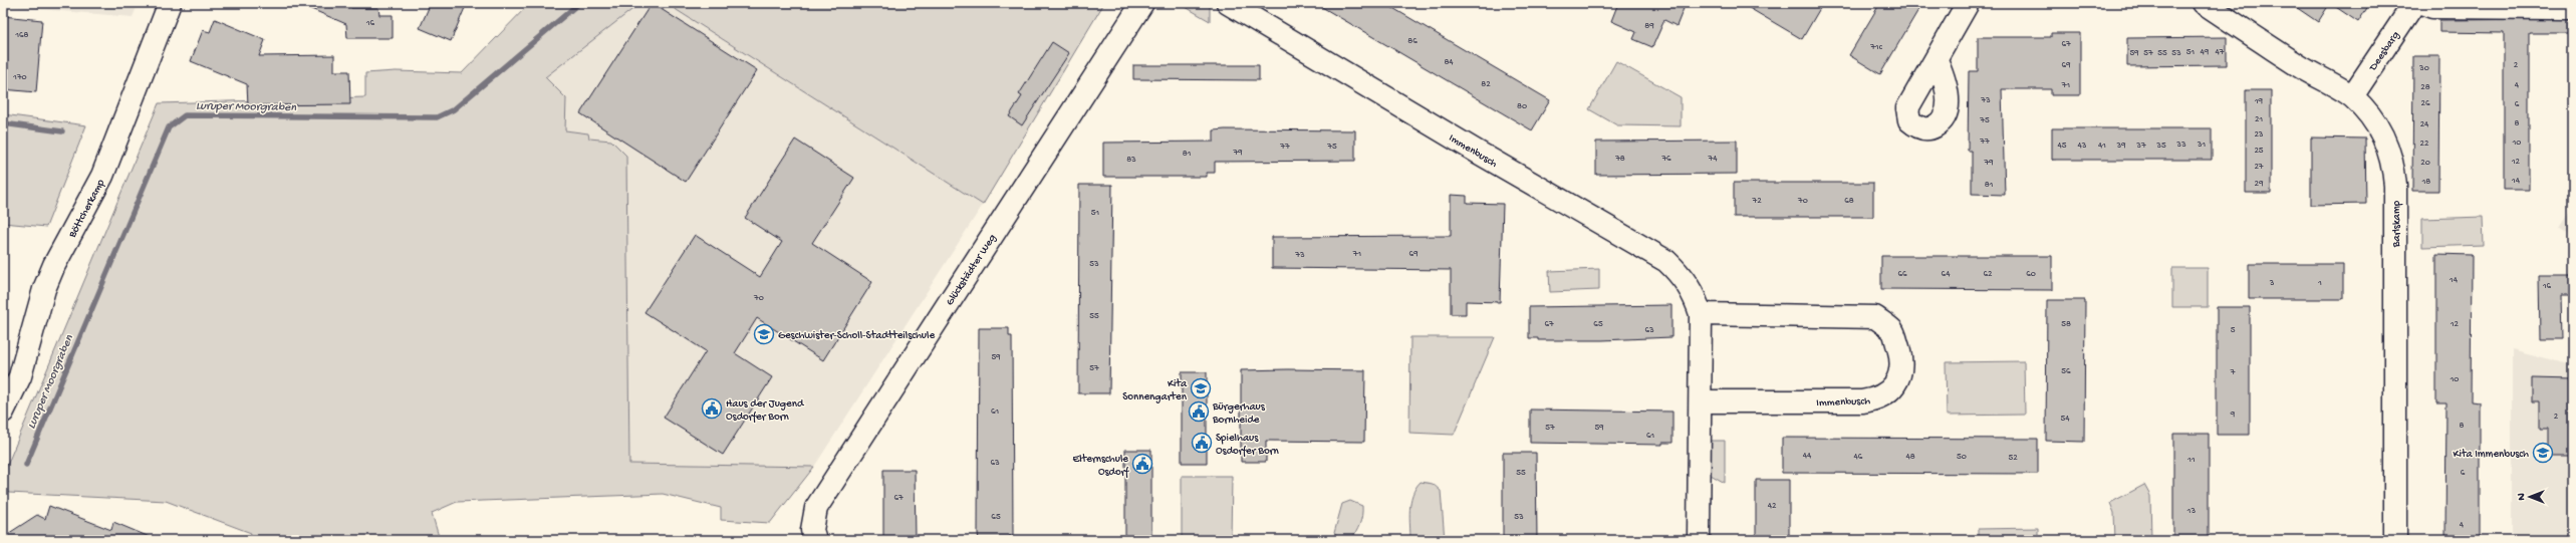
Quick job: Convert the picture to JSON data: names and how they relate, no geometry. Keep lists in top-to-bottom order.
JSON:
{
  "streets": {
    "street": [
      "Deesbarg",
      "Immenbusch",
      "Böttcherkamp",
      "Barlskamp",
      "Glückstädter Weg"
    ]
  },
  "crossings": [
    ["Deesbarg", "Barlskamp"]
  ],
  "water": ["Luruper Moorgraben"],
  "places": {
    "school or university": ["Geschwister-Scholl-Stadtteilschule", "Kita Sonnengarten", "Kita Immenbusch"],
    "public building": [
      "Haus der Jugend Osdorfer Born",
      "Bürgerhaus Bornheide",
      "Spielhaus Osdorfer Born",
      "Elternschule Osdorf"
    ]
  },
  "house_numbers": [
    "16",
    "89",
    "168",
    "86",
    "67",
    "71c",
    "51",
    "49",
    "47",
    "59",
    "57",
    "55",
    "53",
    "84",
    "69",
    "2",
    "30",
    "170",
    "82",
    "71",
    "4",
    "28",
    "73",
    "19",
    "26",
    "6",
    "80",
    "21",
    "75",
    "8",
    "24",
    "23",
    "77",
    "10",
    "22",
    "33",
    "31",
    "45",
    "43",
    "41",
    "39",
    "37",
    "35",
    "77",
    "75",
    "25",
    "79",
    "81",
    "78",
    "76",
    "74",
    "83",
    "12",
    "79",
    "20",
    "27",
    "14",
    "18",
    "29",
    "81",
    "72",
    "70",
    "68",
    "51",
    "71",
    "69",
    "73",
    "53",
    "66",
    "64",
    "62",
    "60",
    "14",
    "3",
    "1",
    "16",
    "70",
    "55",
    "67",
    "65",
    "58",
    "12",
    "63",
    "5",
    "59",
    "57",
    "56",
    "7",
    "10",
    "61",
    "9",
    "2",
    "54",
    "8",
    "57",
    "59",
    "61",
    "44",
    "46",
    "48",
    "50",
    "52",
    "11",
    "63",
    "55",
    "6",
    "67",
    "42",
    "13",
    "65",
    "53",
    "4"
  ],
  "north": "left"
}
